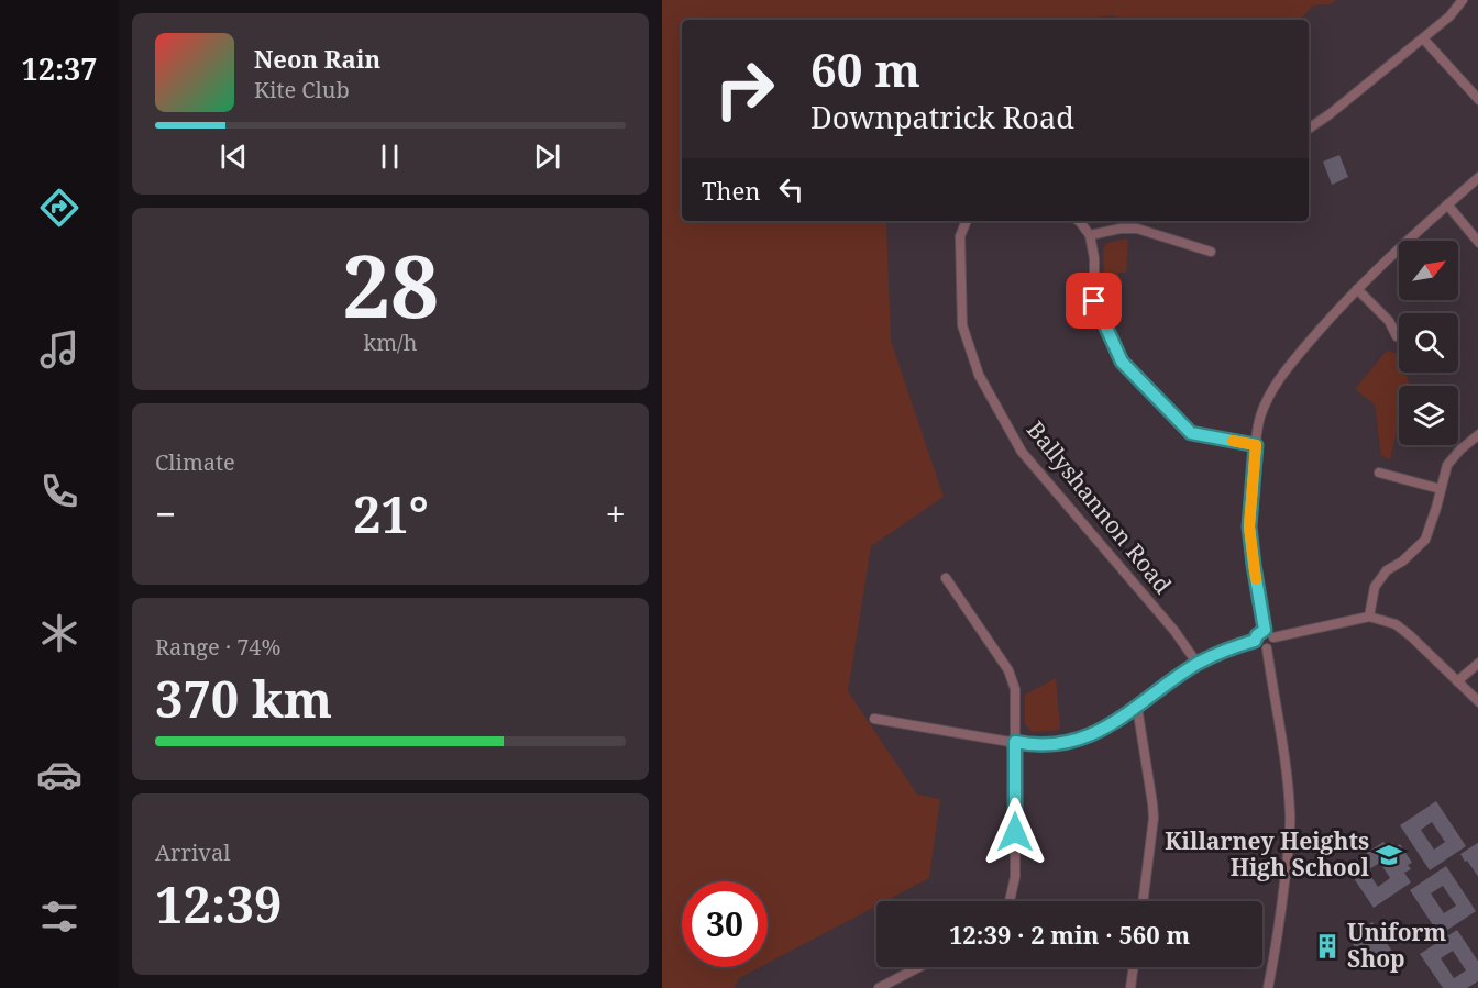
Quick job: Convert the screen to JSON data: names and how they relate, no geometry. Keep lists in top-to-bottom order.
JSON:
{
  "streets": {
    "street": ["Ballyshannon Road"]
  },
  "places": {
    "school or university": ["Killarney Heights High School"],
    "building": ["Uniform Shop"]
  },
  "north": "top right",
  "page": {
    "tabs": "12:37",
    "turn": ["60 m", "Downpatrick Road"],
    "song": ["Neon Rain", "Kite Club"],
    "then": "Then",
    "tile": [
      ["28", "km/h"],
      "Climate",
      ["Range · 74%", "370 km"],
      ["Arrival", "12:39"]
    ],
    "heat": ["−", "21°", "+"],
    "limit": "30",
    "trip": "12:39 · 2 min · 560 m"
  }
}
